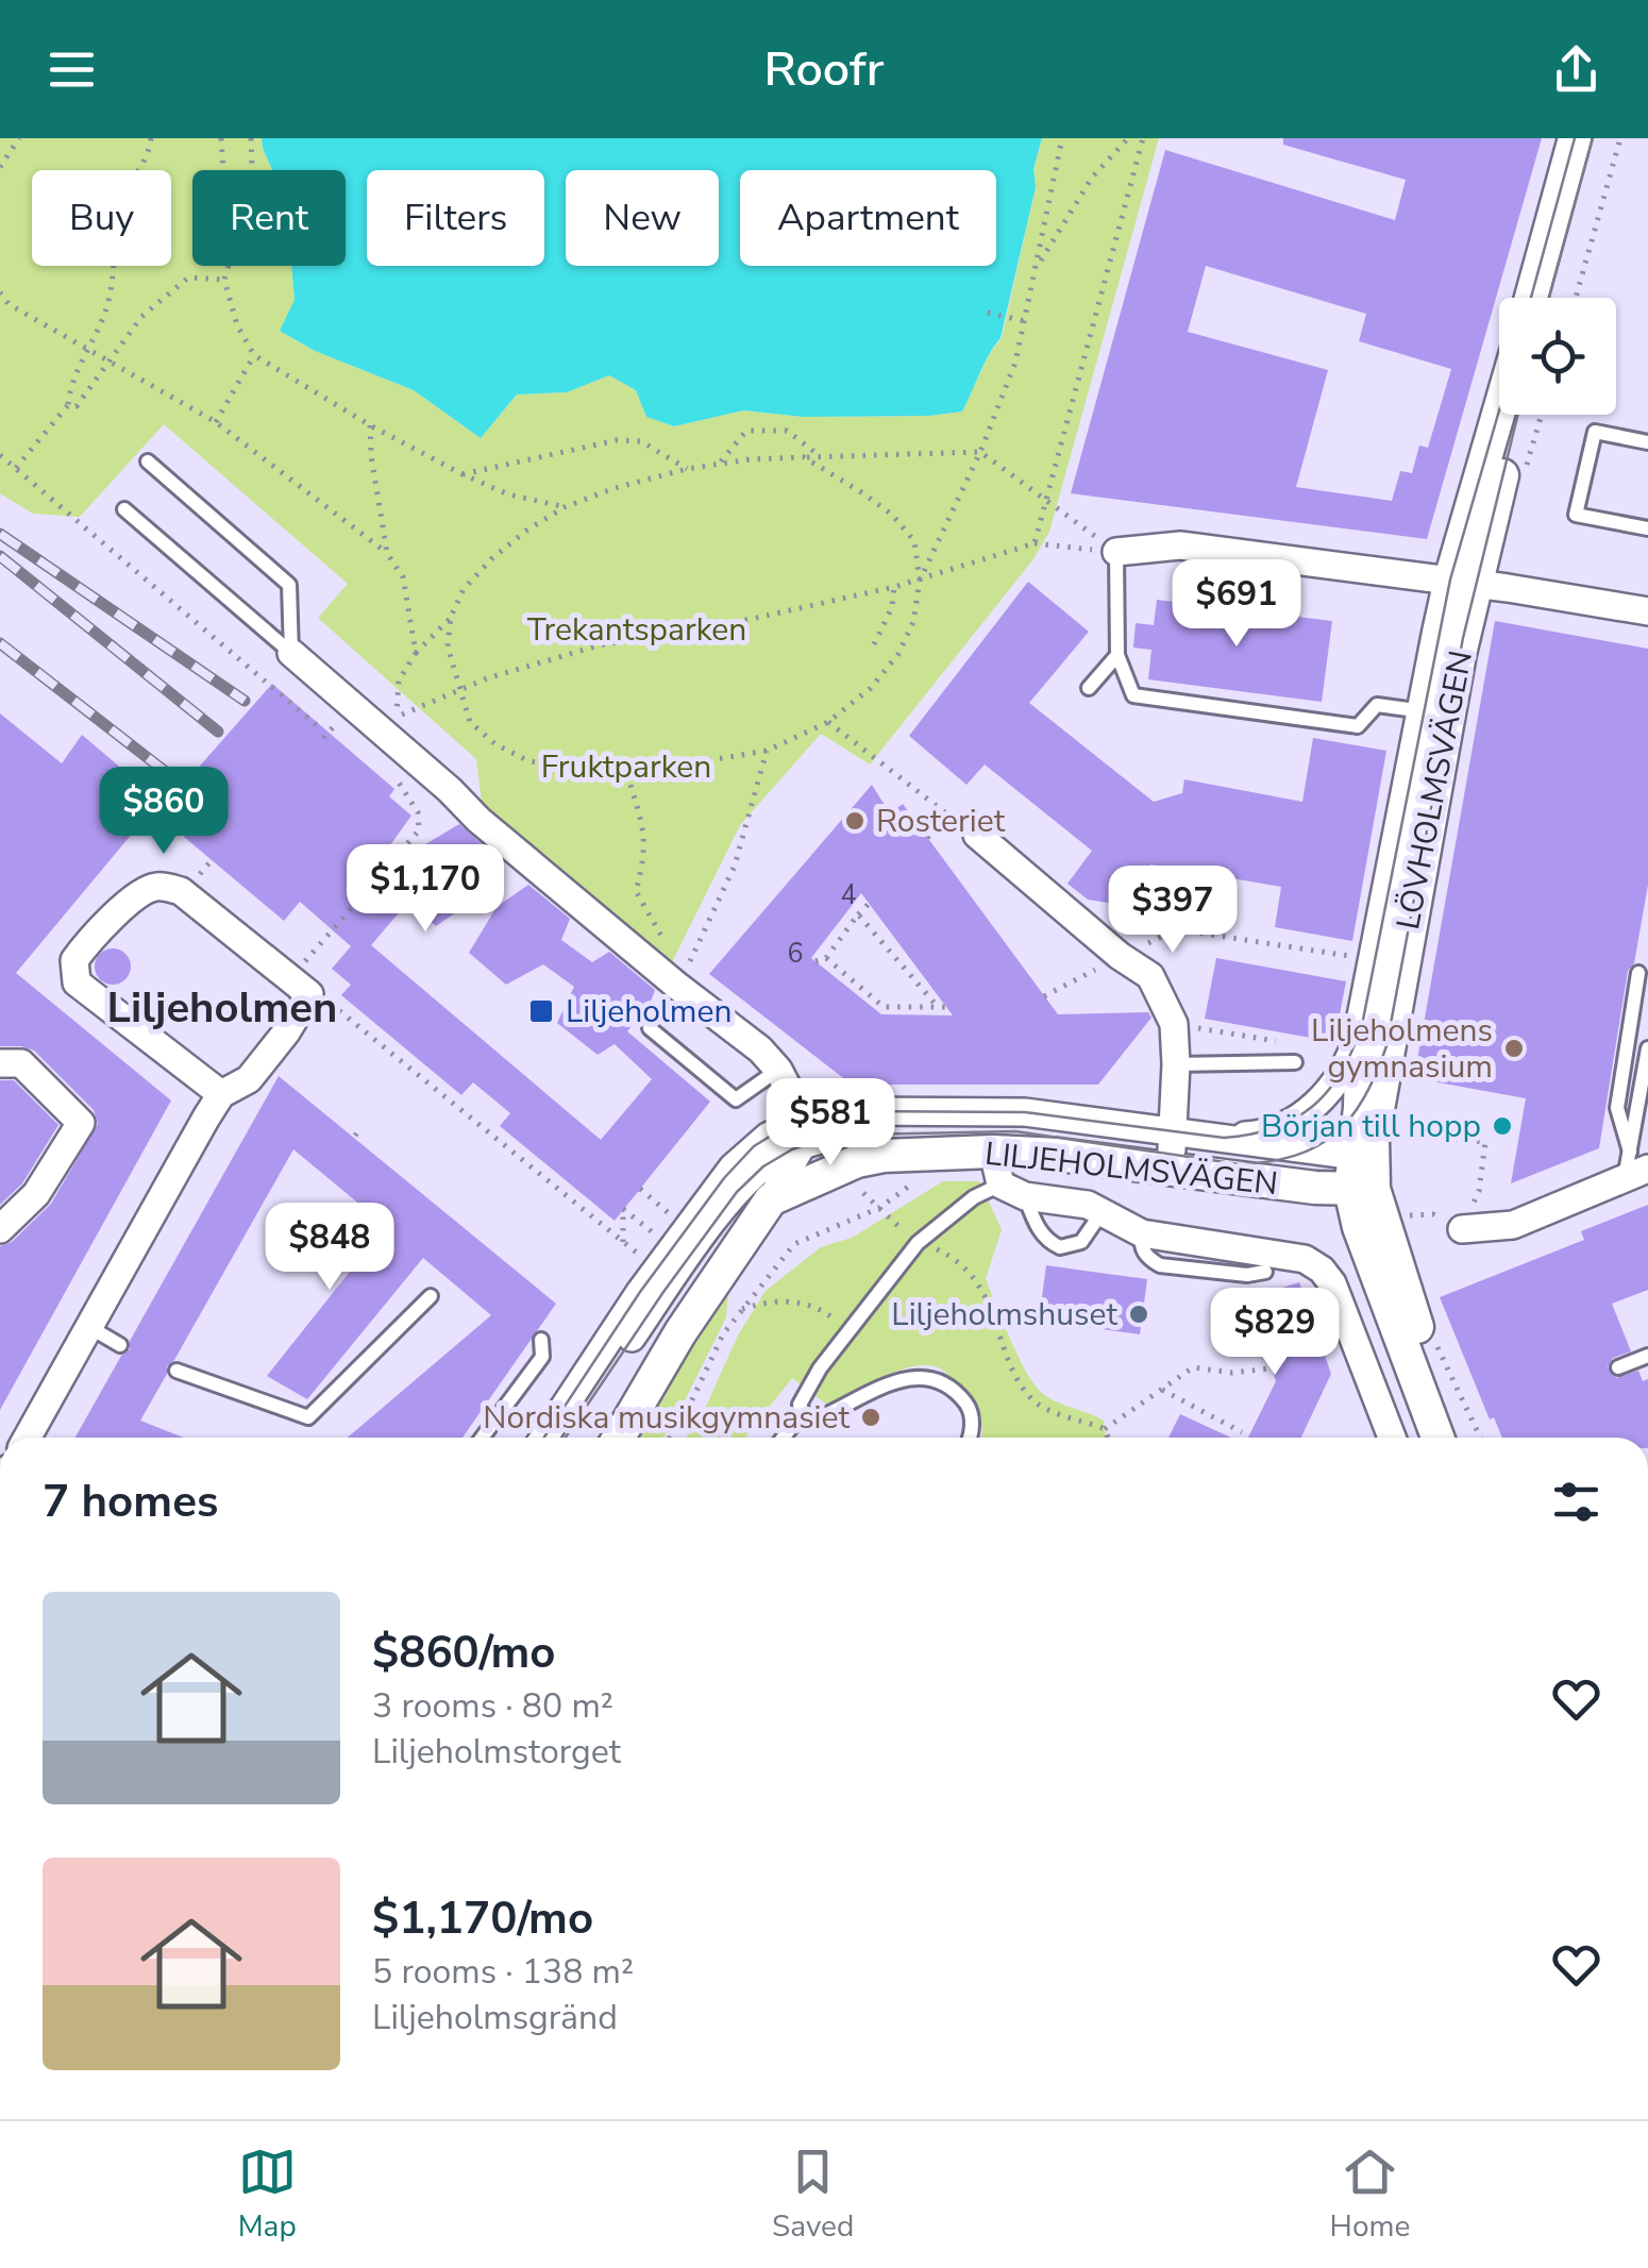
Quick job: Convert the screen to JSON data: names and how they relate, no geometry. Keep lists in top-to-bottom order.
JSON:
{
  "streets": {
    "street": ["LÖVHOLMSVÄGEN", "LILJEHOLMSVÄGEN"]
  },
  "crossings": [
    ["LÖVHOLMSVÄGEN", "LILJEHOLMSVÄGEN"]
  ],
  "districts": ["Liljeholmen"],
  "parks": ["Trekantsparken", "Fruktparken"],
  "places": {
    "other": [
      "Rosteriet",
      "Liljeholmens gymnasium",
      "Början till hopp",
      "Liljeholmshuset",
      "Nordiska musikgymnasiet"
    ],
    "transit": ["Liljeholmen"]
  },
  "house_numbers": ["4", "6"],
  "page": {
    "header": "Roofr",
    "chip": [
      "Buy",
      "Rent",
      "Filters",
      "New",
      "Apartment"
    ],
    "price": [
      "$691",
      "$860",
      "$1,170",
      "$397",
      "$581",
      "$848",
      "$829"
    ],
    "heading": "7 homes",
    "list": [
      {
        "name": "$860/mo",
        "note": "3 rooms · 80 m² · Liljeholmstorget"
      },
      {
        "name": "$1,170/mo",
        "note": "5 rooms · 138 m² · Liljeholmsgränd"
      }
    ],
    "tabs": ["Map", "Saved", "Home"]
  }
}
